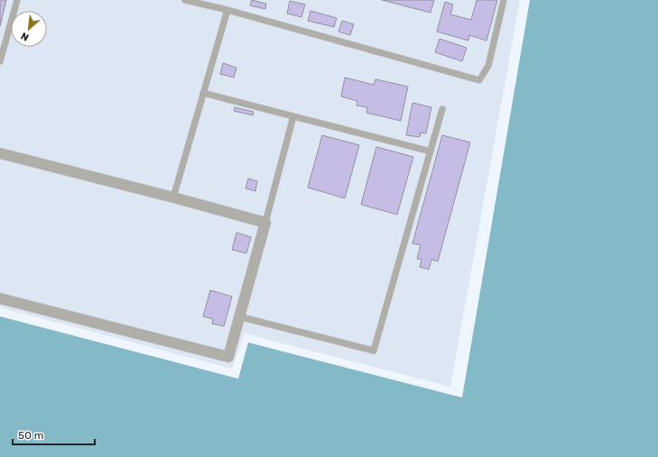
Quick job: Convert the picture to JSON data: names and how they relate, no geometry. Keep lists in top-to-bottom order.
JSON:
{
  "scale_bar": "50 m",
  "north": "bottom left"
}
